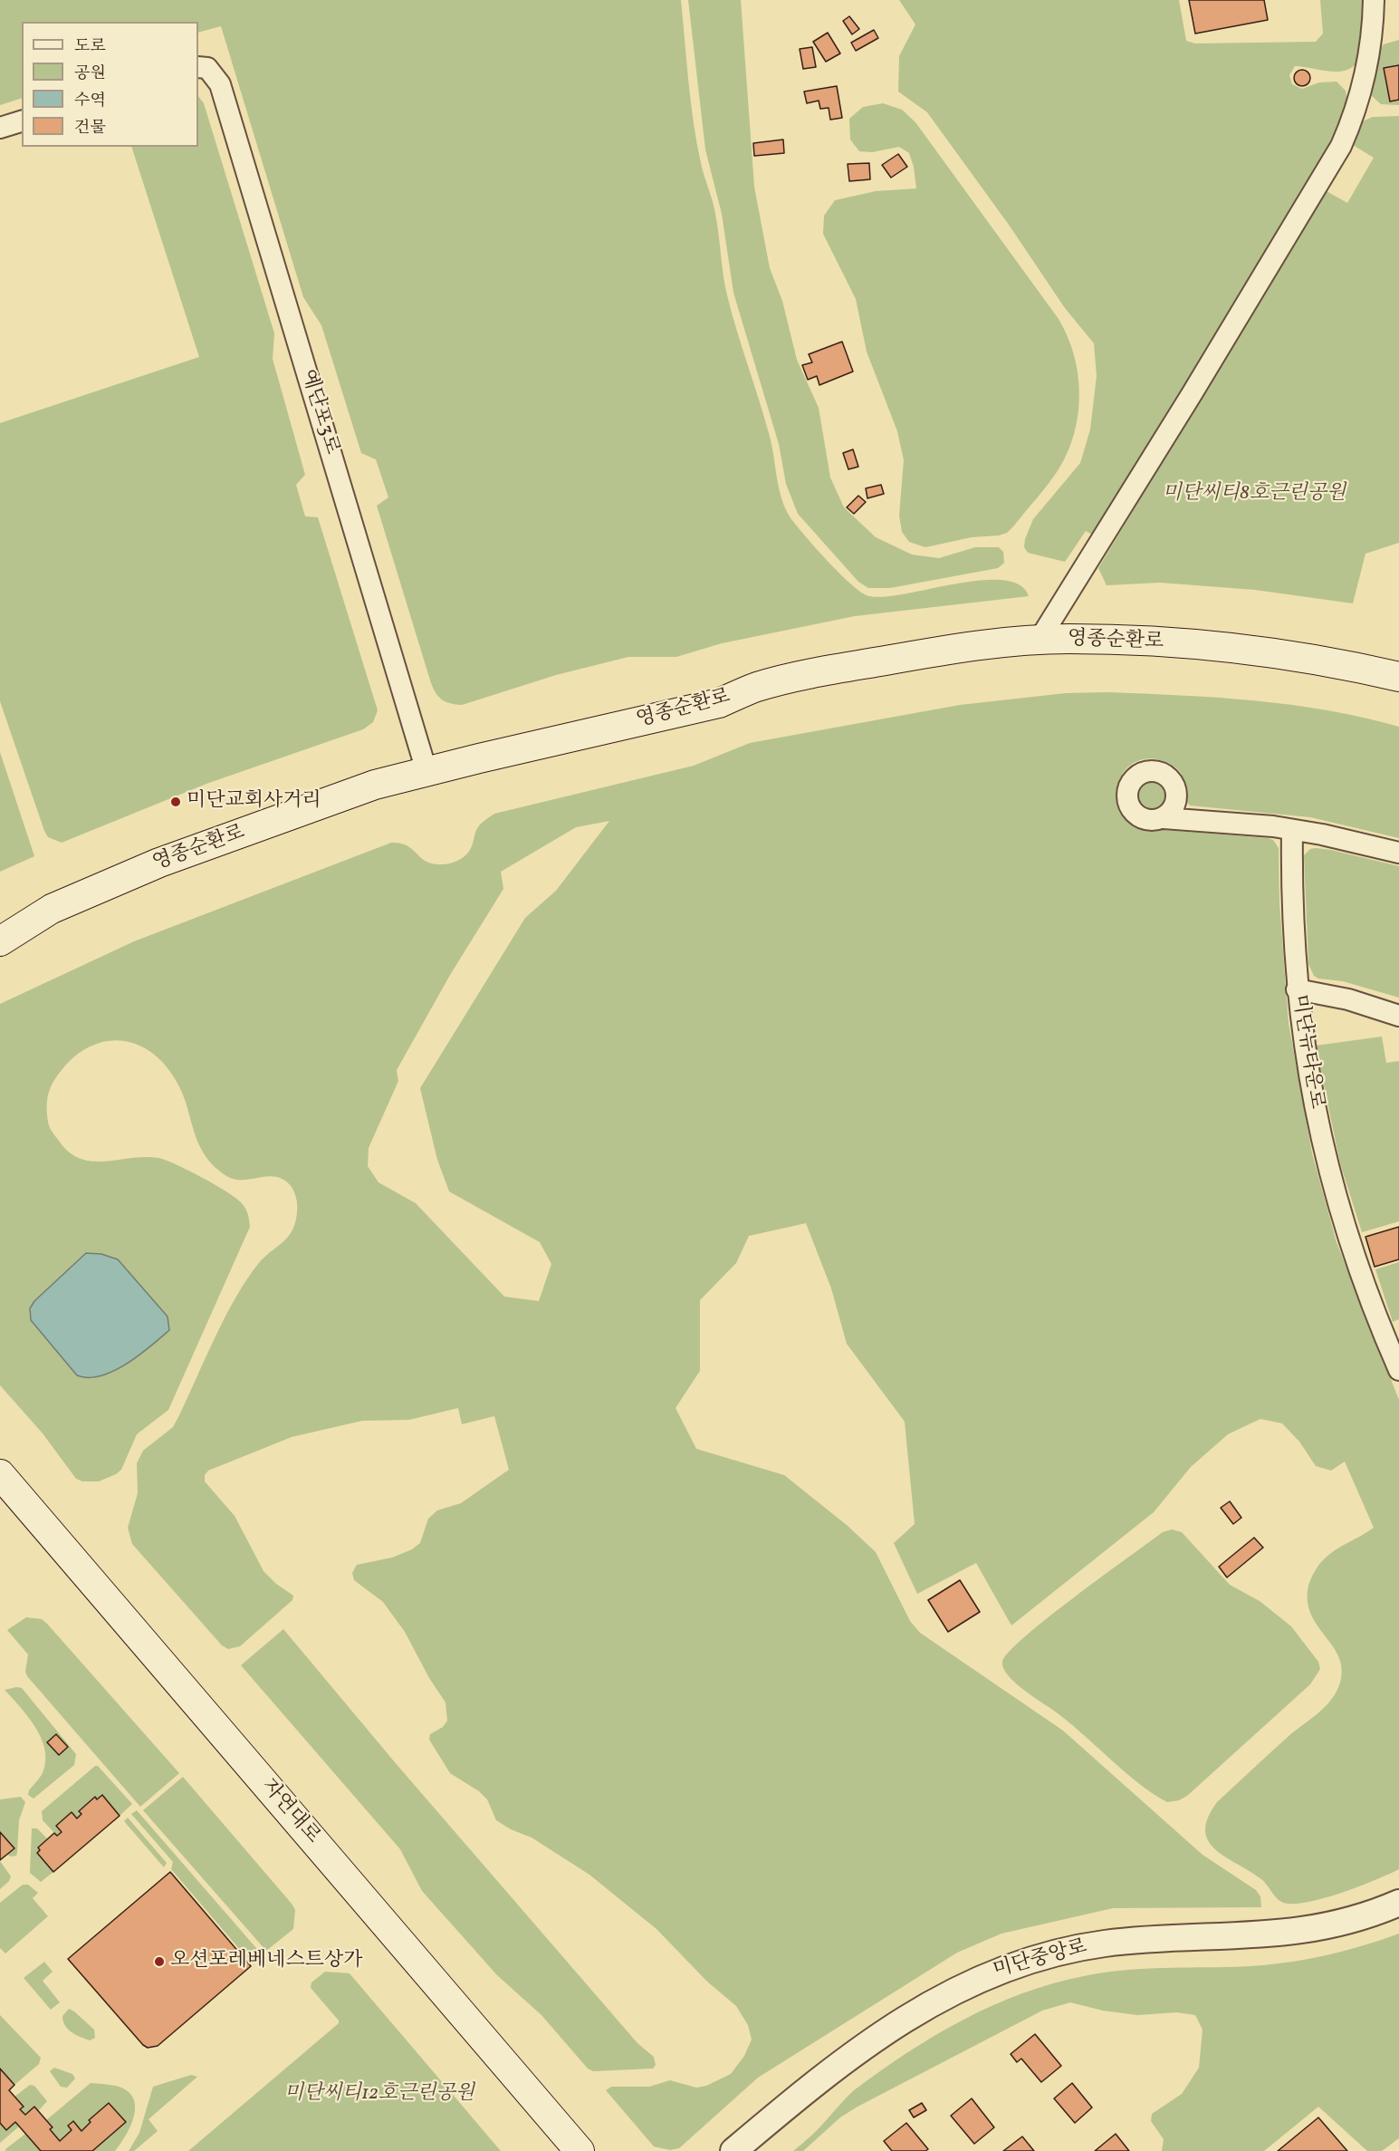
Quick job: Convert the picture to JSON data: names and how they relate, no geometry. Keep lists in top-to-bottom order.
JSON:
{
  "streets": {
    "main road": ["영종순환로", "자연대로"],
    "street": ["예단포3로", "미단뉴타운로", "미단중앙로"]
  },
  "crossings": [
    ["예단포3로", "영종순환로"]
  ],
  "parks": ["미단씨티8호근린공원", "미단씨티12호근린공원"],
  "places": ["미단교회사거리", "오션포레베네스트상가"],
  "legend": [
    "도로",
    "공원",
    "수역",
    "건물"
  ]
}
